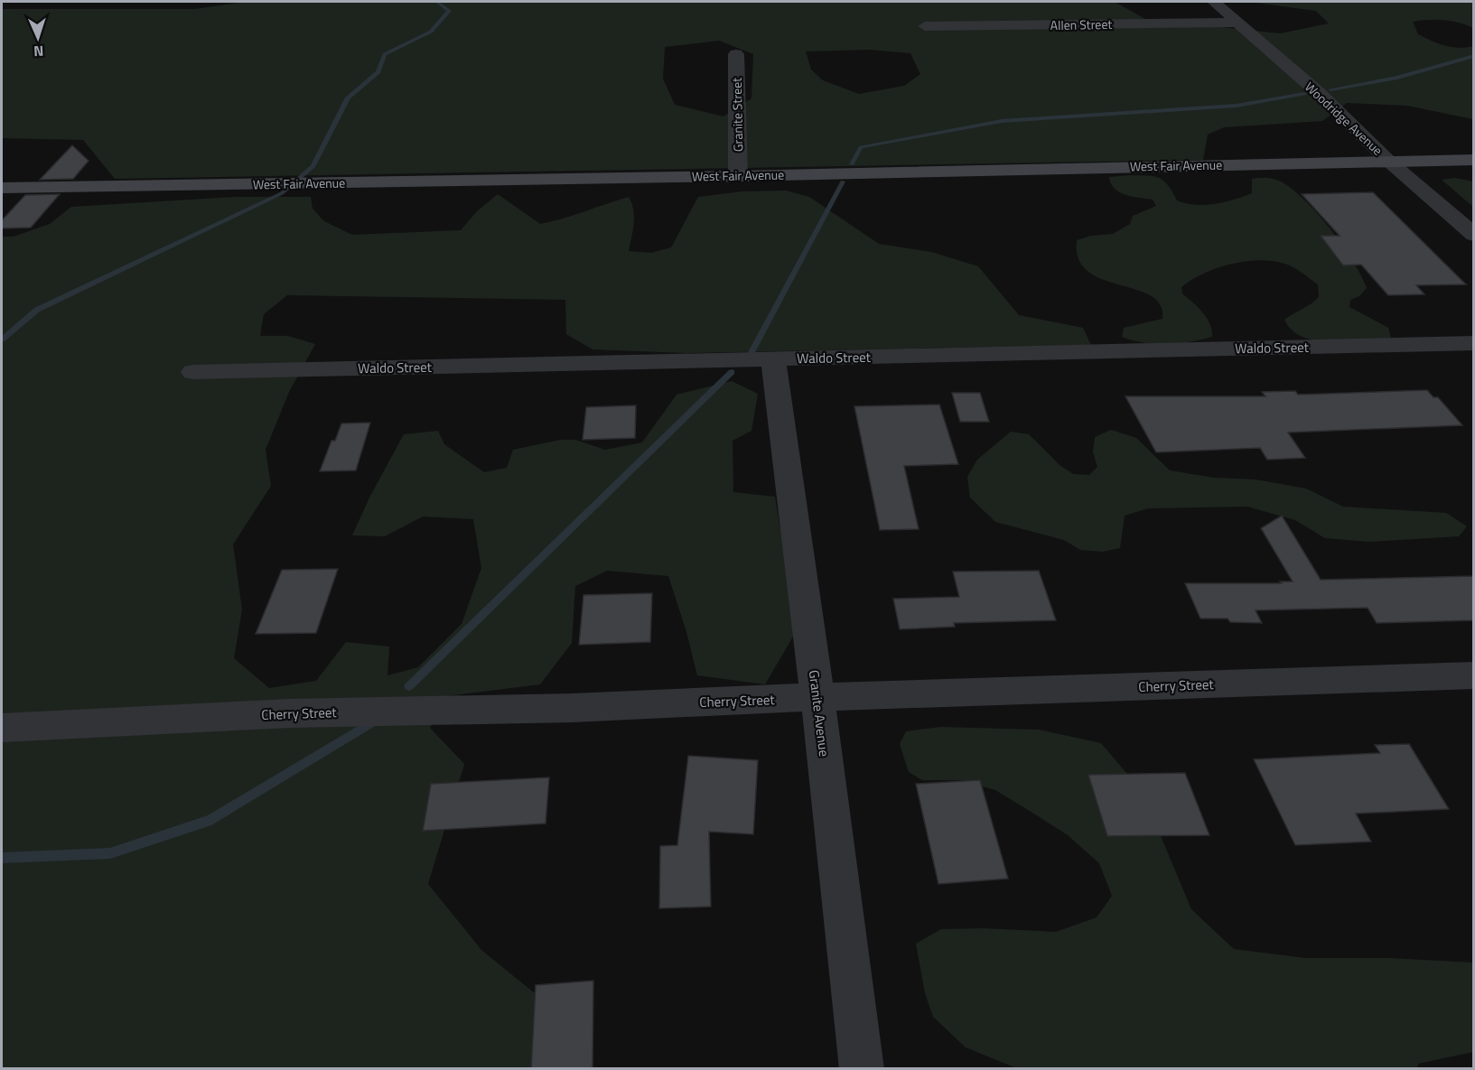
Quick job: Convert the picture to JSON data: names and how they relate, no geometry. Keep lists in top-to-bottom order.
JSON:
{
  "streets": {
    "street": [
      "Allen Street",
      "Granite Street",
      "Woodridge Avenue",
      "West Fair Avenue",
      "Waldo Street",
      "Cherry Street",
      "Granite Avenue"
    ]
  },
  "crossings": [
    ["Allen Street", "Woodridge Avenue"],
    ["Granite Street", "West Fair Avenue"],
    ["Woodridge Avenue", "West Fair Avenue"],
    ["Waldo Street", "Granite Avenue"],
    ["Cherry Street", "Granite Avenue"]
  ],
  "north": "bottom"
}
